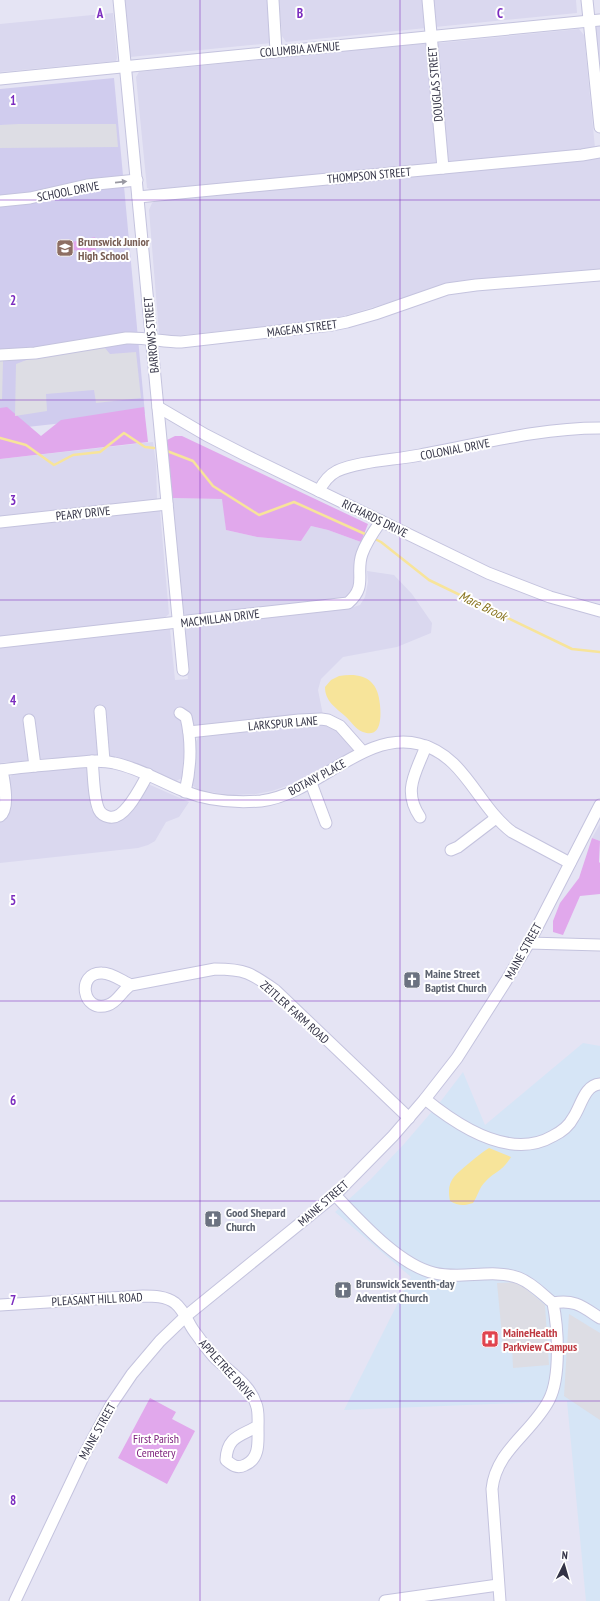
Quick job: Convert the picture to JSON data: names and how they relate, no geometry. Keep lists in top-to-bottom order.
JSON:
{
  "streets": {
    "street": [
      "COLUMBIA AVENUE",
      "DOUGLAS STREET",
      "THOMPSON STREET",
      "SCHOOL DRIVE",
      "MAGEAN STREET",
      "BARROWS STREET",
      "COLONIAL DRIVE",
      "PEARY DRIVE",
      "RICHARDS DRIVE",
      "MACMILLAN DRIVE",
      "LARKSPUR LANE",
      "BOTANY PLACE",
      "MAINE STREET",
      "ZEITLER FARM ROAD",
      "PLEASANT HILL ROAD",
      "APPLETREE DRIVE"
    ]
  },
  "crossings": [
    ["COLUMBIA AVENUE", "DOUGLAS STREET"],
    ["COLUMBIA AVENUE", "BARROWS STREET"],
    ["DOUGLAS STREET", "THOMPSON STREET"],
    ["THOMPSON STREET", "BARROWS STREET"],
    ["SCHOOL DRIVE", "BARROWS STREET"],
    ["MAGEAN STREET", "BARROWS STREET"],
    ["BARROWS STREET", "PEARY DRIVE"],
    ["BARROWS STREET", "RICHARDS DRIVE"],
    ["BARROWS STREET", "MACMILLAN DRIVE"],
    ["COLONIAL DRIVE", "RICHARDS DRIVE"],
    ["RICHARDS DRIVE", "MACMILLAN DRIVE"],
    ["LARKSPUR LANE", "BOTANY PLACE"],
    ["BOTANY PLACE", "MAINE STREET"],
    ["MAINE STREET", "ZEITLER FARM ROAD"],
    ["MAINE STREET", "PLEASANT HILL ROAD"],
    ["MAINE STREET", "APPLETREE DRIVE"],
    ["PLEASANT HILL ROAD", "APPLETREE DRIVE"]
  ],
  "one_way": ["SCHOOL DRIVE"],
  "water": ["Mare Brook"],
  "parks": ["First Parish Cemetery"],
  "places": {
    "school or university": ["Brunswick Junior High School"],
    "church": ["Maine Street Baptist Church", "Good Shepard Church", "Brunswick Seventh-day Adventist Church"],
    "hospital": ["MaineHealth Parkview Campus"]
  },
  "north": "top",
  "grid": {
    "columns": ["A", "B", "C"],
    "rows": [
      "1",
      "2",
      "3",
      "4",
      "5",
      "6",
      "7",
      "8"
    ]
  }
}
